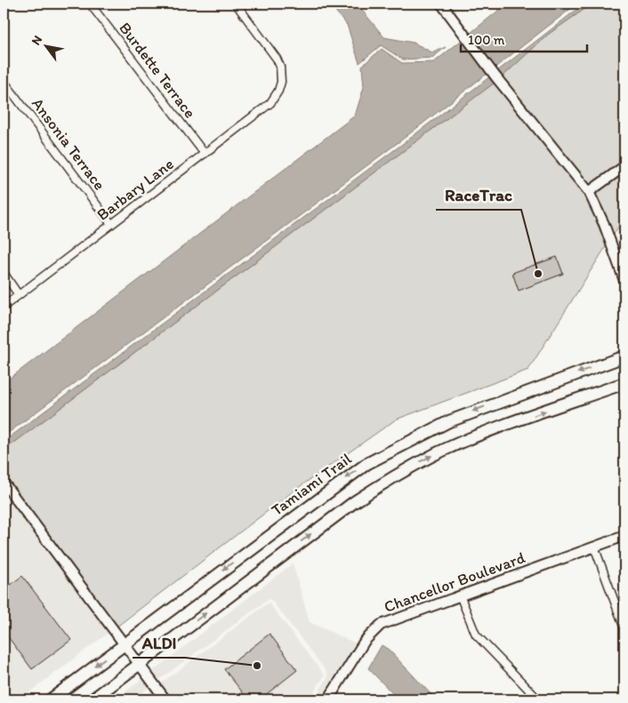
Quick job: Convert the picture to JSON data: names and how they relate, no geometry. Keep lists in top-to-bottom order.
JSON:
{
  "streets": {
    "main road": ["Tamiami Trail"],
    "street": [
      "Burdette Terrace",
      "Ansonia Terrace",
      "Barbary Lane",
      "Chancellor Boulevard"
    ]
  },
  "crossings": [
    ["Burdette Terrace", "Barbary Lane"],
    ["Ansonia Terrace", "Barbary Lane"]
  ],
  "places": ["RaceTrac", "ALDI"],
  "scale_bar": "100 m",
  "north": "top left"
}
